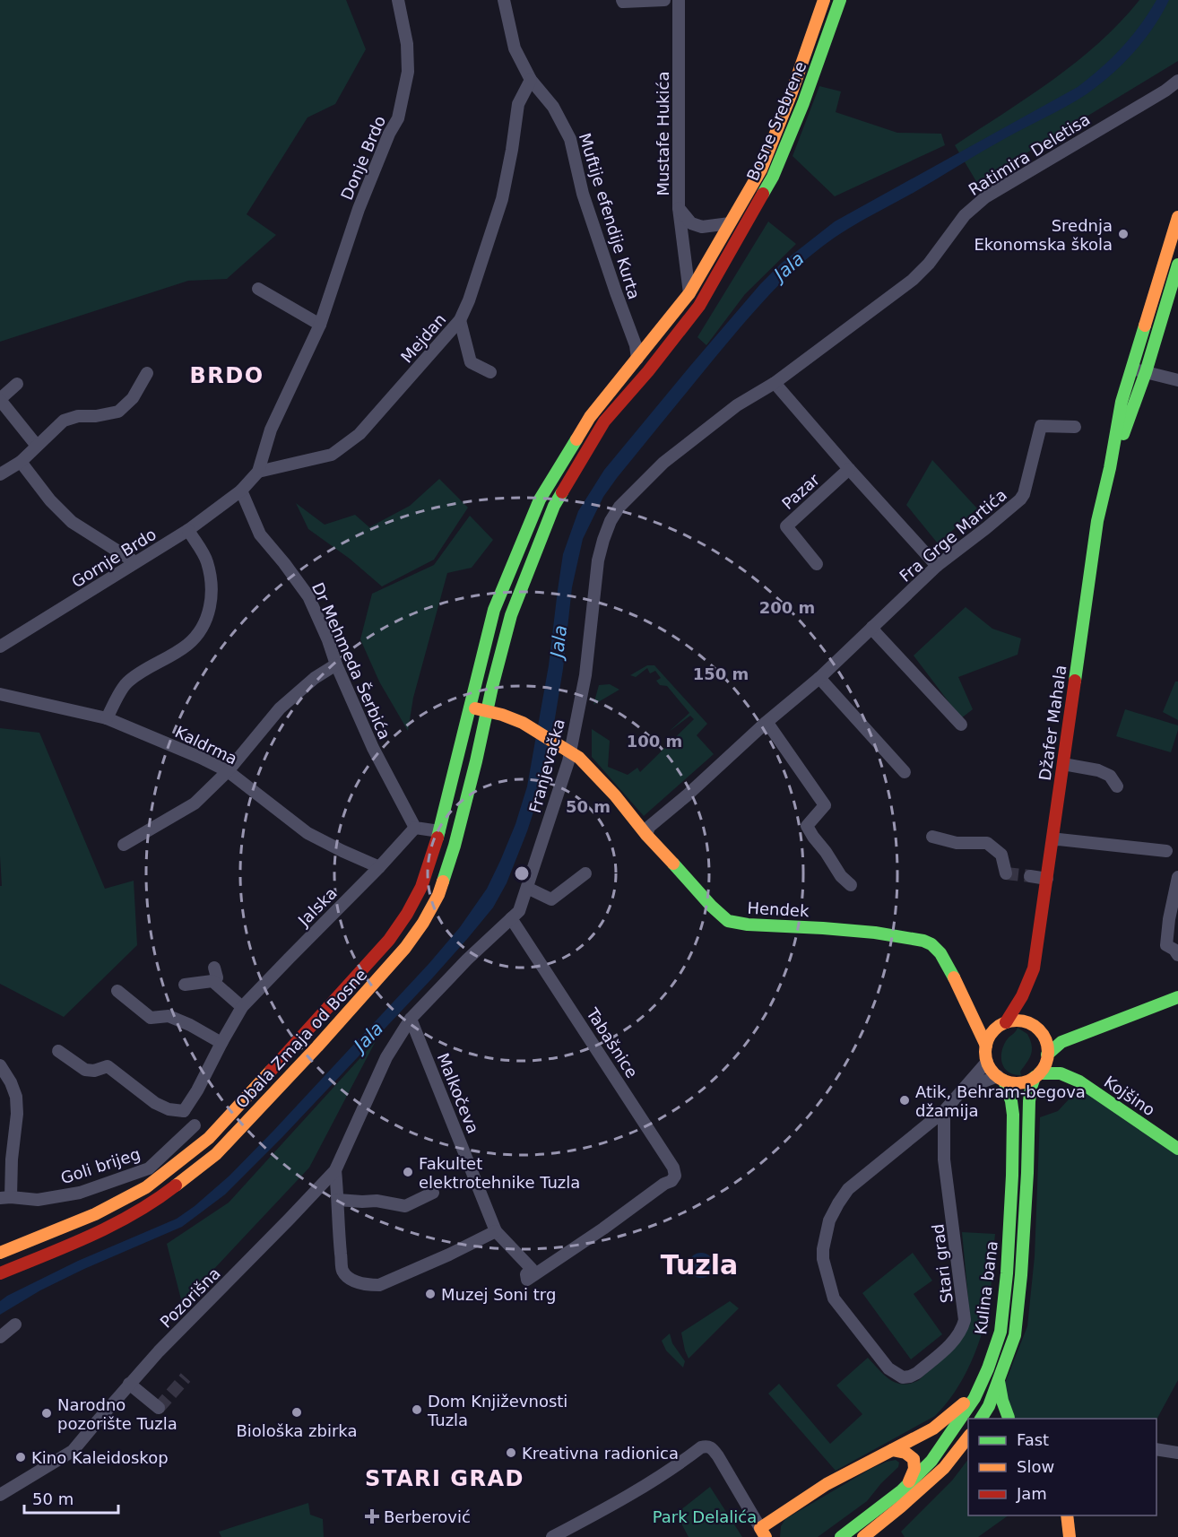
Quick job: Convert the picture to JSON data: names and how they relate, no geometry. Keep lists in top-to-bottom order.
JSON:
{
  "streets": {
    "main road": [
      "Bosne Srebrene",
      "Džafer Mahala",
      "Hendek",
      "Obala Zmaja od Bosne",
      "Kojšino",
      "Kulina bana"
    ],
    "street": [
      "Mustafe Hukića",
      "Ratimira Deletisa",
      "Donje Brdo",
      "Muftije efendije Kurta",
      "Mejdan",
      "Pazar",
      "Fra Grge Martića",
      "Gornje Brdo",
      "Dr Mehmeda Šerbića",
      "Kaldrma",
      "Franjevačka",
      "Jalska",
      "Tabašnice",
      "Malkočeva",
      "Goli brijeg",
      "Stari grad",
      "Pozorišna"
    ]
  },
  "crossings": [
    ["Bosne Srebrene", "Mustafe Hukića"],
    ["Bosne Srebrene", "Obala Zmaja od Bosne"],
    ["Ratimira Deletisa", "Franjevačka"],
    ["Donje Brdo", "Mejdan"],
    ["Donje Brdo", "Gornje Brdo"],
    ["Donje Brdo", "Dr Mehmeda Šerbića"],
    ["Muftije efendije Kurta", "Mejdan"],
    ["Muftije efendije Kurta", "Obala Zmaja od Bosne"],
    ["Fra Grge Martića", "Hendek"],
    ["Gornje Brdo", "Dr Mehmeda Šerbića"],
    ["Dr Mehmeda Šerbića", "Jalska"],
    ["Džafer Mahala", "Hendek"],
    ["Džafer Mahala", "Kulina bana"],
    ["Kaldrma", "Jalska"],
    ["Franjevačka", "Hendek"],
    ["Franjevačka", "Tabašnice"],
    ["Franjevačka", "Malkočeva"],
    ["Franjevačka", "Pozorišna"],
    ["Hendek", "Obala Zmaja od Bosne"],
    ["Hendek", "Kulina bana"],
    ["Tabašnice", "Malkočeva"]
  ],
  "districts": ["BRDO", "Tuzla", "STARI GRAD"],
  "water": ["Jala"],
  "parks": ["Park Delalića"],
  "places": {
    "other": [
      "Srednja Ekonomska škola",
      "Atik, Behram-begova džamija",
      "Fakultet elektrotehnike Tuzla",
      "Muzej Soni trg",
      "Dom Književnosti Tuzla",
      "Biološka zbirka",
      "Narodno pozorište Tuzla",
      "Kreativna radionica",
      "Kino Kaleidoskop"
    ],
    "health": ["Berberović"]
  },
  "legend": ["Fast", "Slow", "Jam"],
  "scale_bar": "50 m",
  "rings": [
    "200 m",
    "150 m",
    "100 m",
    "50 m"
  ]
}
